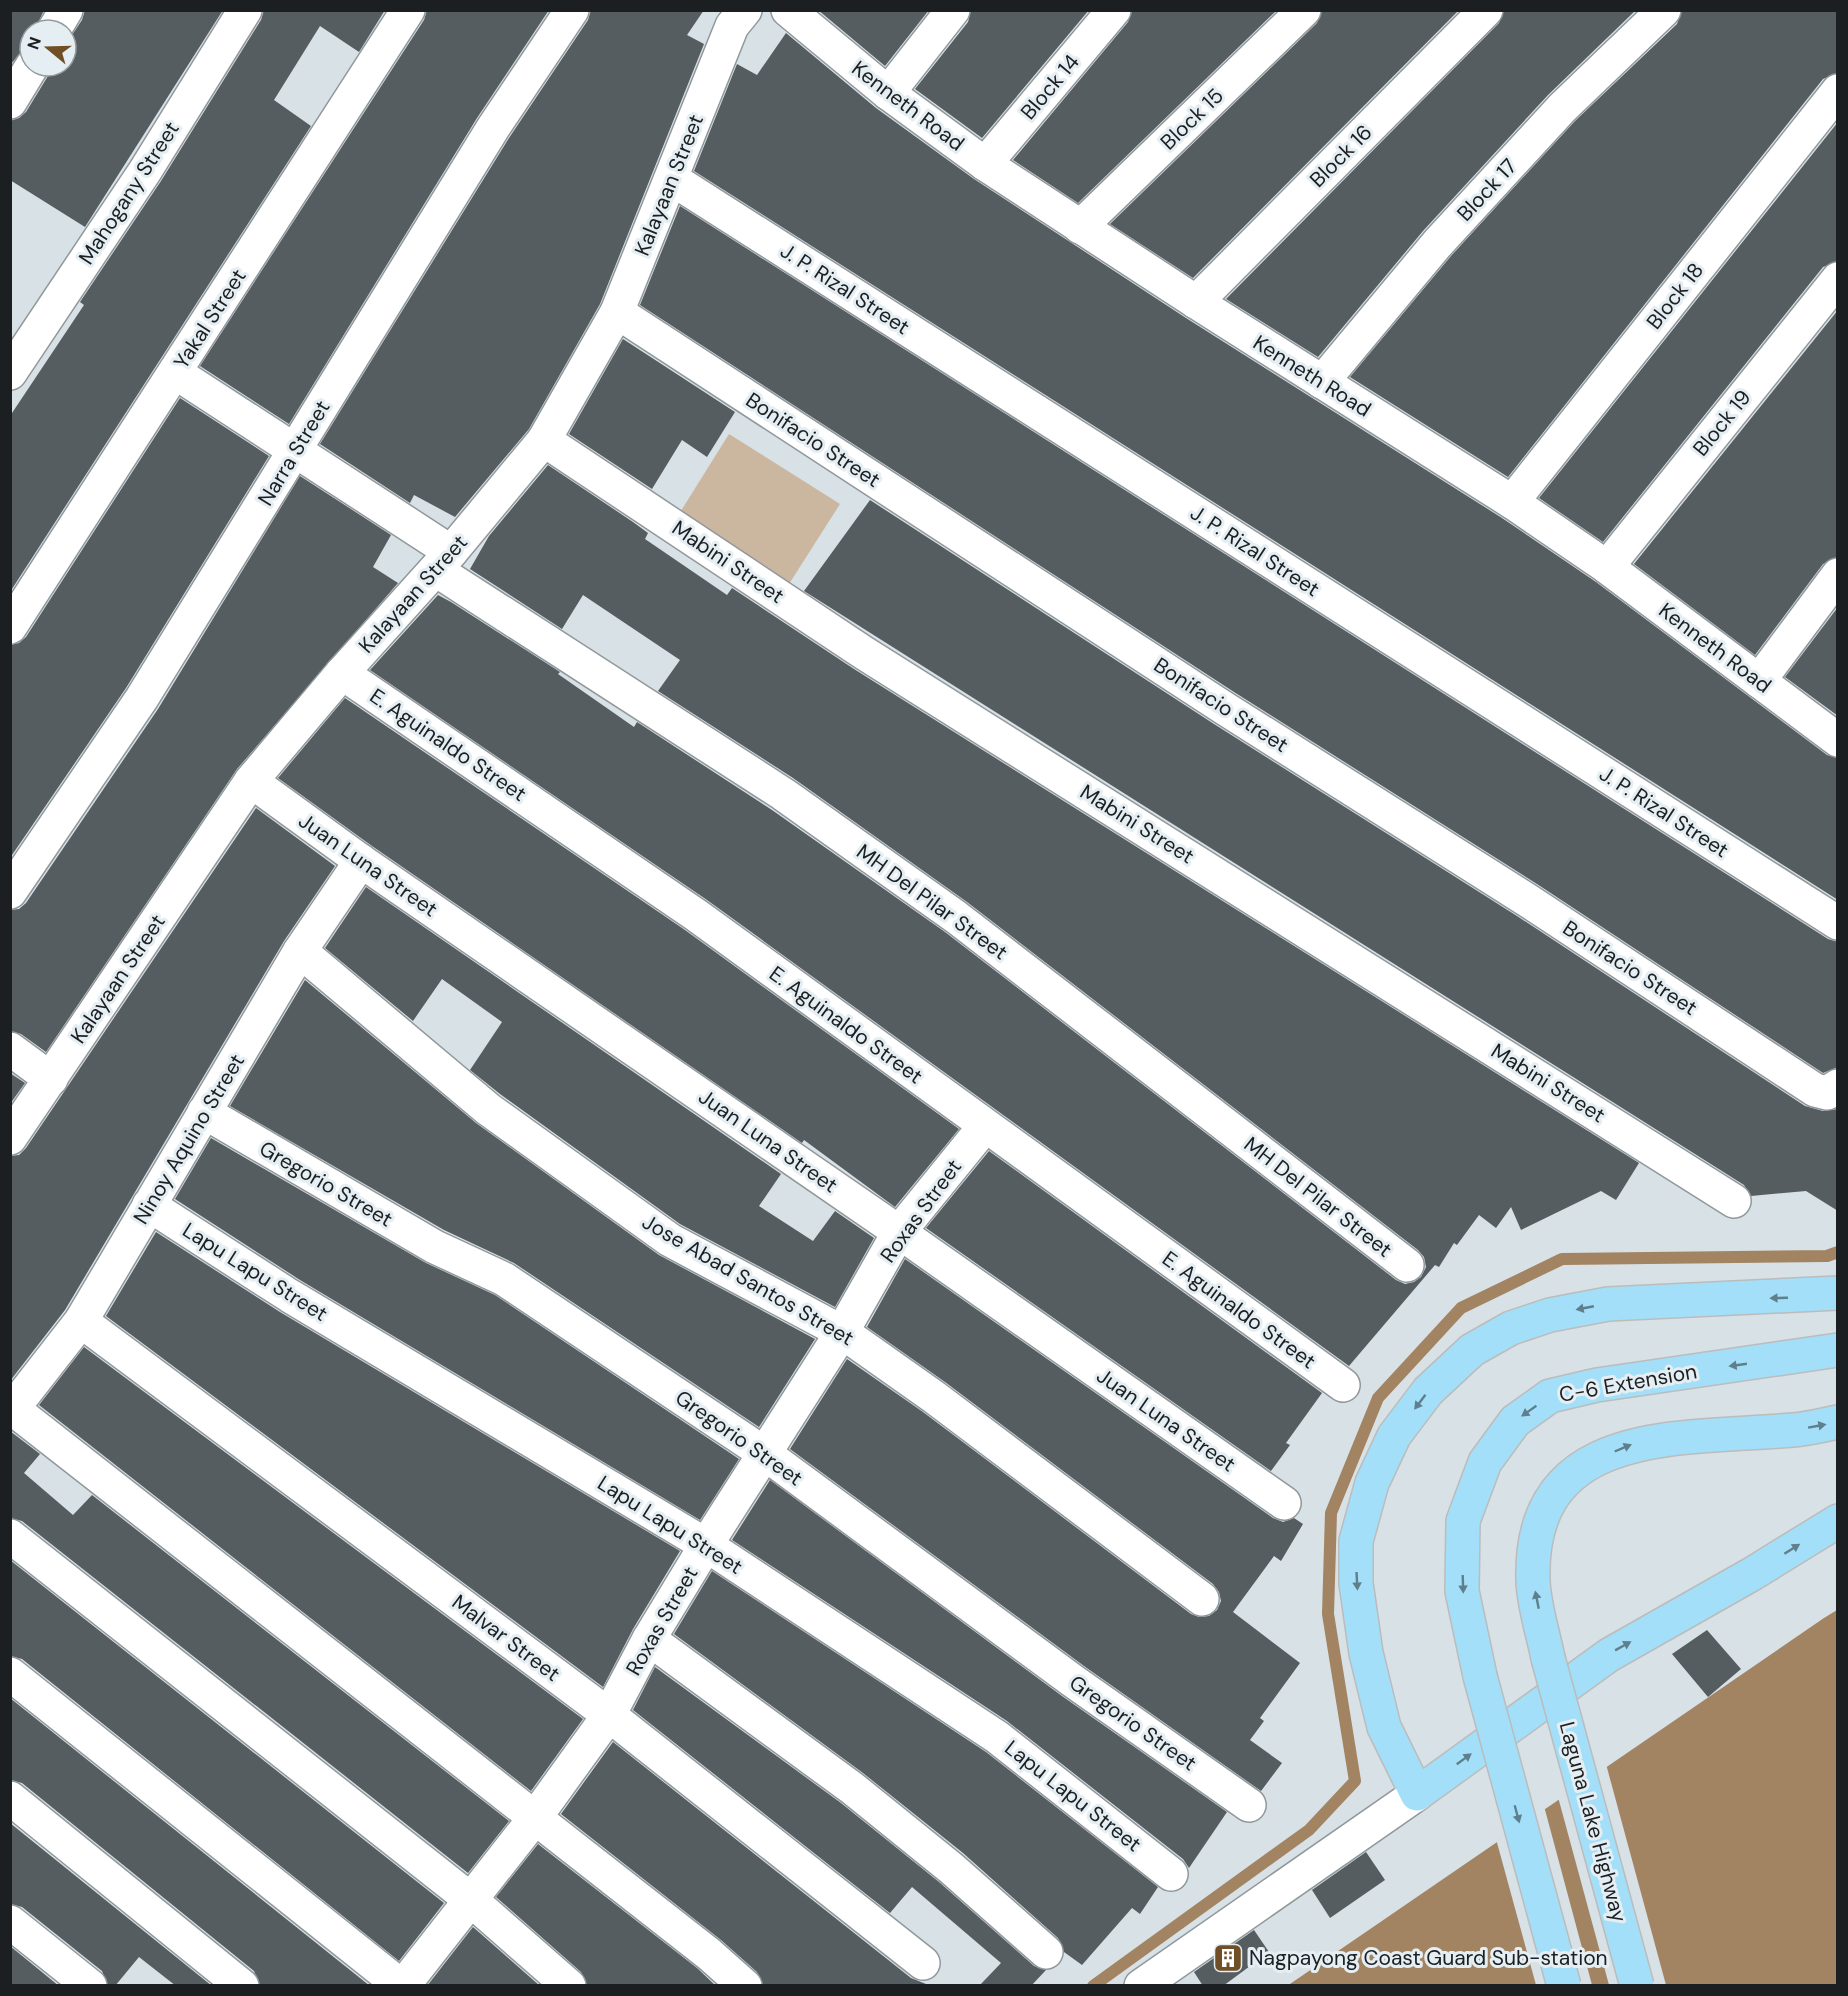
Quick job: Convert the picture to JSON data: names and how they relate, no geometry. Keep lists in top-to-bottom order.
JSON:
{
  "streets": {
    "main road": ["C-6 Extension", "Laguna Lake Highway"],
    "street": [
      "Block 14",
      "Kenneth Road",
      "Block 15",
      "Block 16",
      "Kalayaan Street",
      "Block 17",
      "Mahogany Street",
      "J. P. Rizal Street",
      "Block 18",
      "Yakal Street",
      "Block 19",
      "Bonifacio Street",
      "Narra Street",
      "Mabini Street",
      "E. Aguinaldo Street",
      "Juan Luna Street",
      "MH Del Pilar Street",
      "Ninoy Aquino Street",
      "Gregorio Street",
      "Roxas Street",
      "Lapu Lapu Street",
      "Jose Abad Santos Street",
      "Malvar Street"
    ]
  },
  "crossings": [
    ["Block 14", "Kenneth Road"],
    ["Kenneth Road", "Block 15"],
    ["Kenneth Road", "Block 16"],
    ["Kenneth Road", "Block 17"],
    ["Kenneth Road", "Block 18"],
    ["Kenneth Road", "Block 19"],
    ["Kalayaan Street", "J. P. Rizal Street"],
    ["Kalayaan Street", "Bonifacio Street"],
    ["Kalayaan Street", "Mabini Street"],
    ["Kalayaan Street", "E. Aguinaldo Street"],
    ["Kalayaan Street", "Juan Luna Street"],
    ["Kalayaan Street", "MH Del Pilar Street"],
    ["Yakal Street", "MH Del Pilar Street"],
    ["Narra Street", "MH Del Pilar Street"],
    ["E. Aguinaldo Street", "Roxas Street"],
    ["Juan Luna Street", "Ninoy Aquino Street"],
    ["Juan Luna Street", "Roxas Street"],
    ["Ninoy Aquino Street", "Gregorio Street"],
    ["Ninoy Aquino Street", "Lapu Lapu Street"],
    ["Ninoy Aquino Street", "Jose Abad Santos Street"],
    ["Ninoy Aquino Street", "Malvar Street"],
    ["Gregorio Street", "Roxas Street"],
    ["Roxas Street", "Lapu Lapu Street"],
    ["Roxas Street", "Jose Abad Santos Street"],
    ["Roxas Street", "Malvar Street"]
  ],
  "places": {
    "building": ["Nagpayong Coast Guard Sub-station"]
  },
  "north": "left"
}
